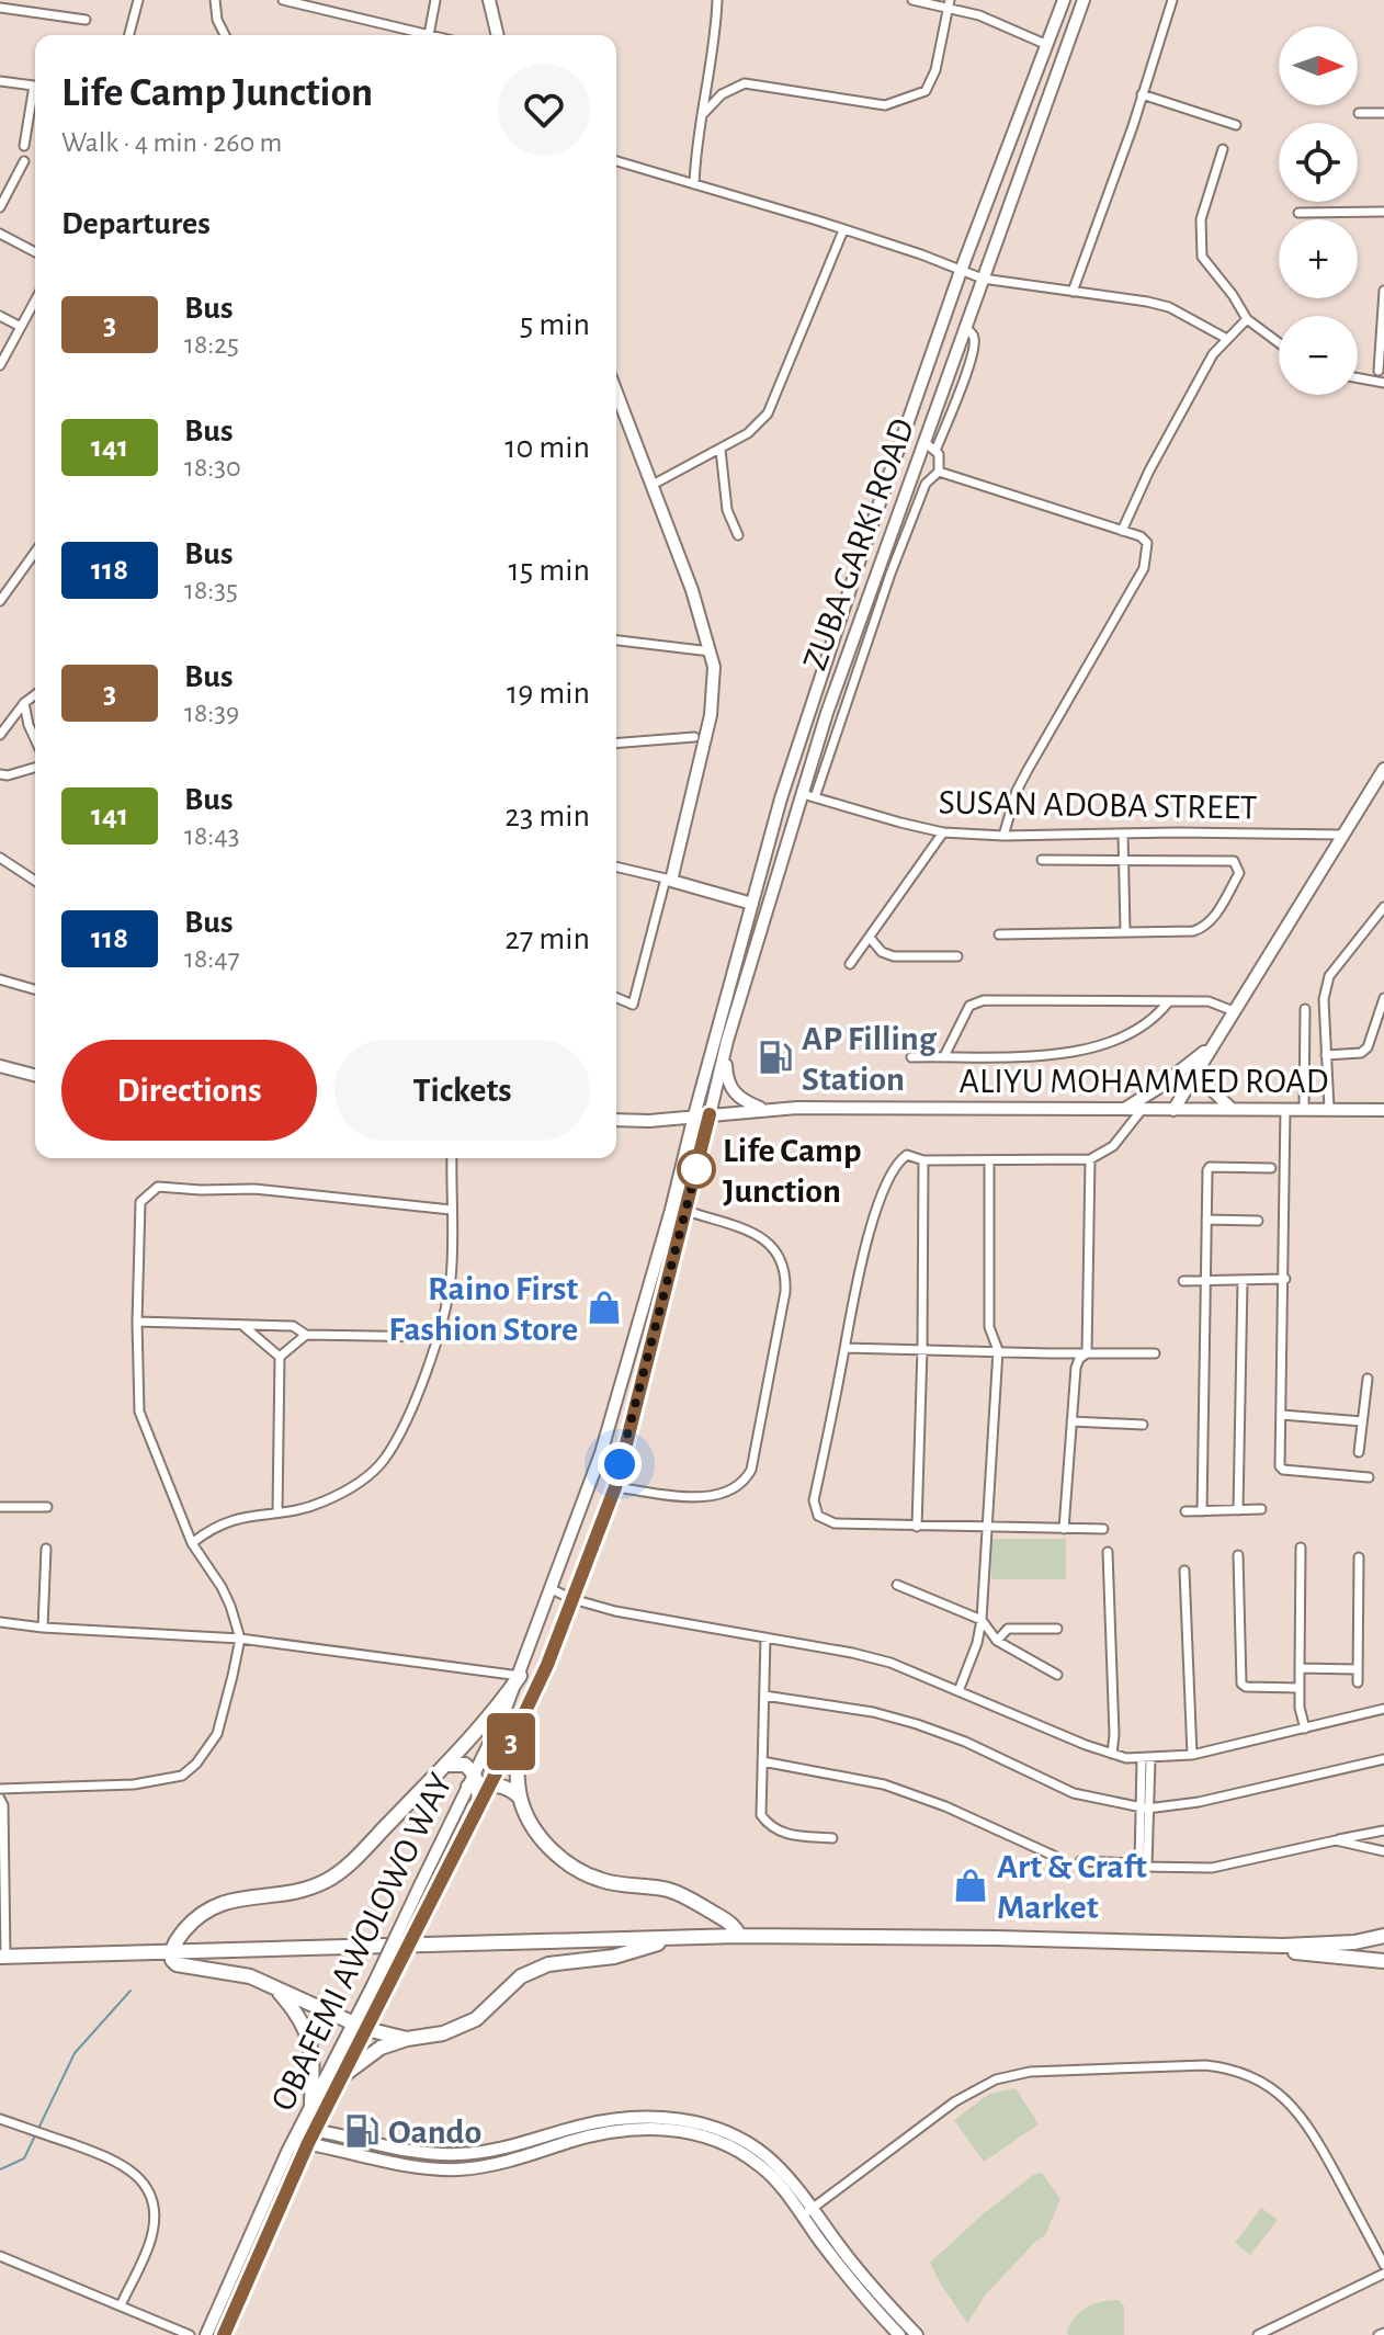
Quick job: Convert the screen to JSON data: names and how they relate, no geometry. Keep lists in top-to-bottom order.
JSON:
{
  "streets": {
    "main road": ["ZUBA GARKI ROAD", "ALIYU MOHAMMED ROAD", "OBAFEMI AWOLOWO WAY"],
    "street": ["SUSAN ADOBA STREET"]
  },
  "crossings": [
    ["ZUBA GARKI ROAD", "SUSAN ADOBA STREET"],
    ["ZUBA GARKI ROAD", "ALIYU MOHAMMED ROAD"],
    ["ZUBA GARKI ROAD", "OBAFEMI AWOLOWO WAY"],
    ["ALIYU MOHAMMED ROAD", "OBAFEMI AWOLOWO WAY"]
  ],
  "places": {
    "fuel station": ["AP Filling Station", "Oando"],
    "other": ["Life Camp Junction"],
    "shop": ["Raino First Fashion Store", "Art & Craft Market"]
  },
  "lines": ["bus line 3"],
  "north": "right",
  "page": {
    "on_map": "3",
    "map_buttons": ["+", "−"],
    "heading": [
      ["Life Camp Junction", "Walk · 4 min · 260 m"],
      "Departures"
    ],
    "list": [
      {
        "mark": "3",
        "name": "Bus",
        "note": "18:25",
        "value": "5 min"
      },
      {
        "mark": "141",
        "name": "Bus",
        "note": "18:30",
        "value": "10 min"
      },
      {
        "mark": "118",
        "name": "Bus",
        "note": "18:35",
        "value": "15 min"
      },
      {
        "mark": "3",
        "name": "Bus",
        "note": "18:39",
        "value": "19 min"
      },
      {
        "mark": "141",
        "name": "Bus",
        "note": "18:43",
        "value": "23 min"
      },
      {
        "mark": "118",
        "name": "Bus",
        "note": "18:47",
        "value": "27 min"
      }
    ],
    "buttons": ["Directions", "Tickets"]
  }
}
